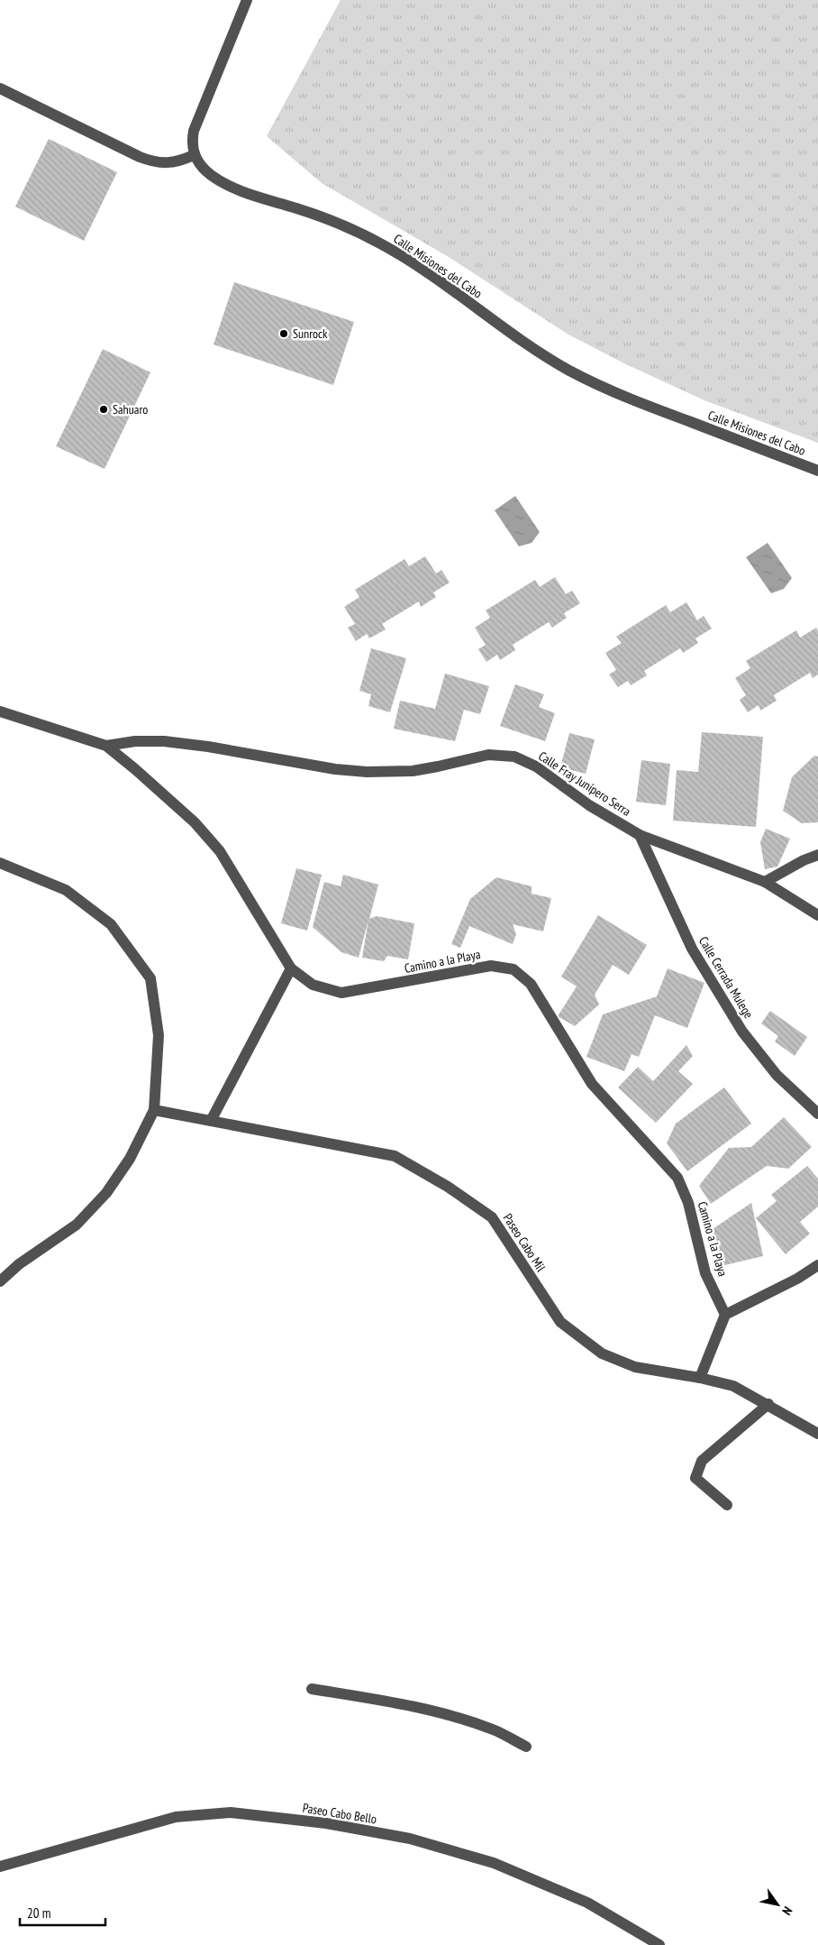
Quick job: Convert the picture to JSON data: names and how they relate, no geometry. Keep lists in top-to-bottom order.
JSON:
{
  "streets": {
    "street": [
      "Calle Misiones del Cabo",
      "Calle Fray Junípero Serra",
      "Camino a la Playa",
      "Calle Cerrada Mulege",
      "Paseo Cabo Mil",
      "Paseo Cabo Bello"
    ]
  },
  "crossings": [
    ["Calle Fray Junípero Serra", "Camino a la Playa"],
    ["Calle Fray Junípero Serra", "Calle Cerrada Mulege"]
  ],
  "places": ["Sunrock", "Sahuaro"],
  "scale_bar": "20 m",
  "north": "bottom right"
}
